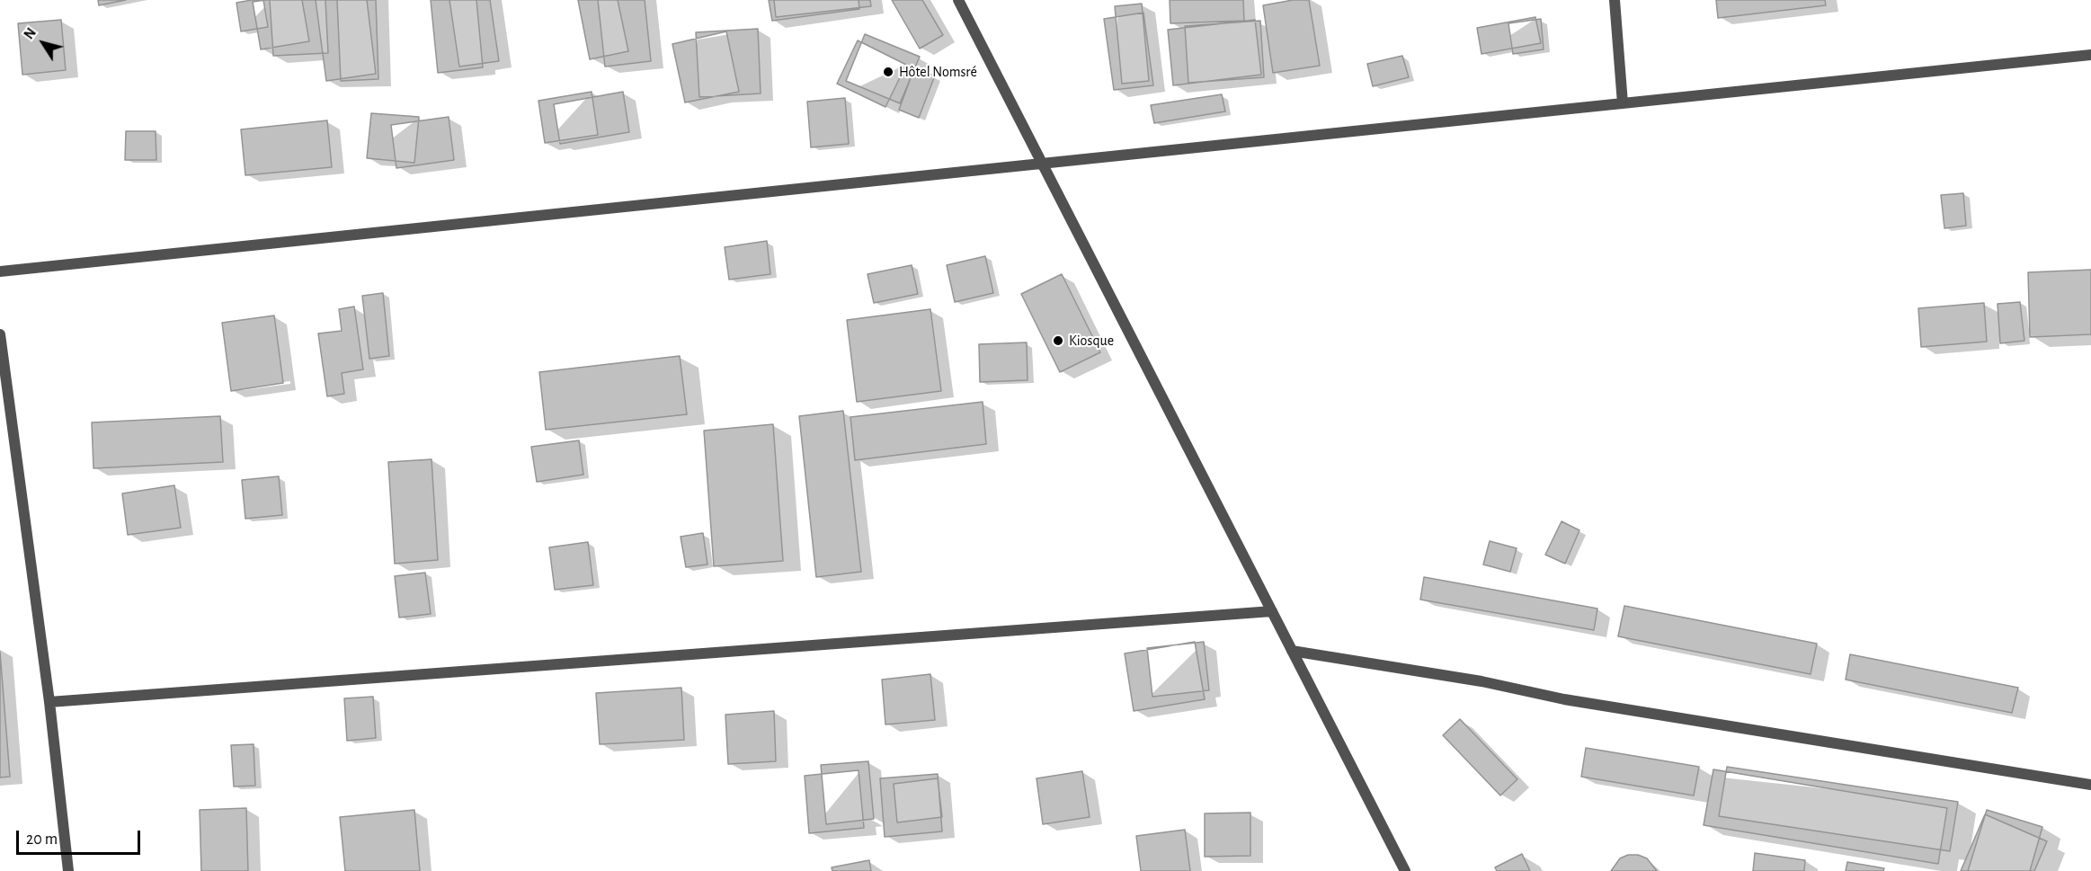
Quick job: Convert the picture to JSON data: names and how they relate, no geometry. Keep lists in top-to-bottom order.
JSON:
{
  "places": ["Hôtel Nomsré", "Kiosque"],
  "scale_bar": "20 m",
  "north": "top left"
}
